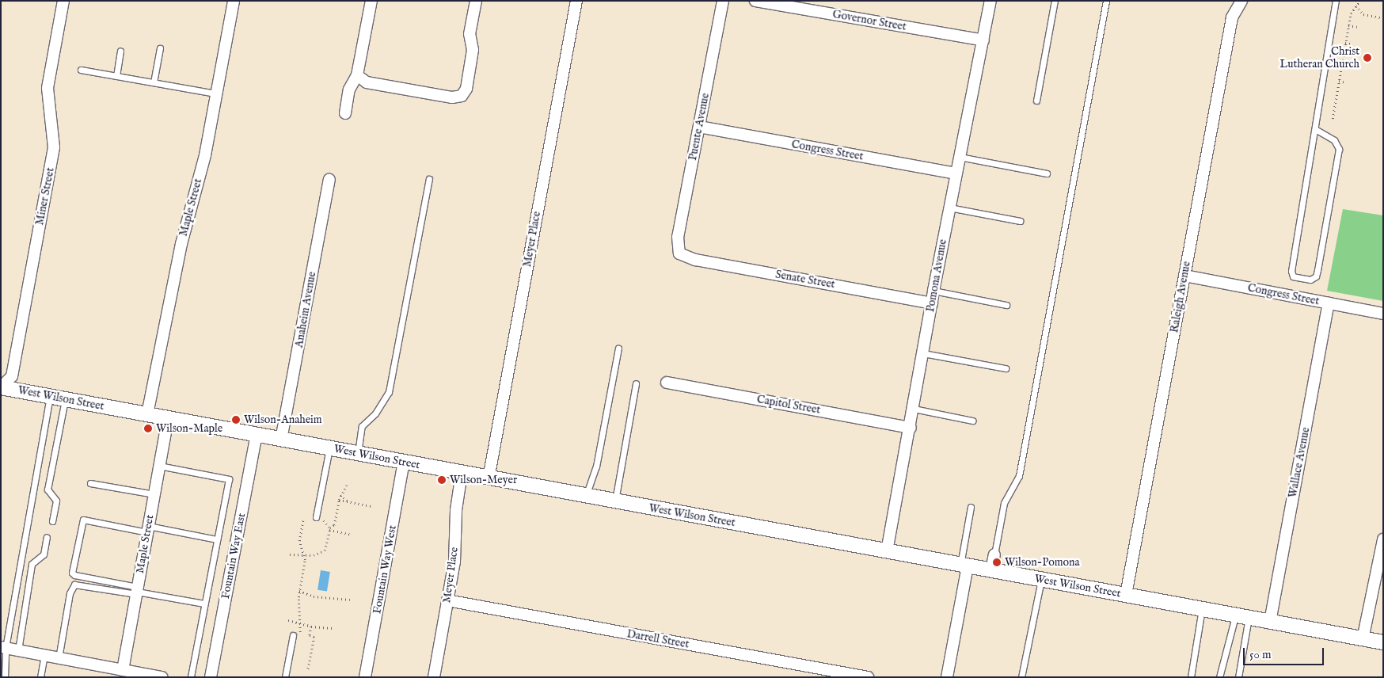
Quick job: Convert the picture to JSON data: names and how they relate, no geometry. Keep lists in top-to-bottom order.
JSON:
{
  "streets": {
    "street": [
      "Governor Street",
      "Puente Avenue",
      "Congress Street",
      "Miner Street",
      "Maple Street",
      "Meyer Place",
      "Pomona Avenue",
      "Senate Street",
      "Raleigh Avenue",
      "Anaheim Avenue",
      "West Wilson Street",
      "Capitol Street",
      "Wallace Avenue",
      "Fountain Way East",
      "Fountain Way West",
      "Darrell Street"
    ]
  },
  "crossings": [
    ["Governor Street", "Pomona Avenue"],
    ["Puente Avenue", "Congress Street"],
    ["Puente Avenue", "Senate Street"],
    ["Congress Street", "Pomona Avenue"],
    ["Congress Street", "Raleigh Avenue"],
    ["Congress Street", "Wallace Avenue"],
    ["Miner Street", "West Wilson Street"],
    ["Maple Street", "West Wilson Street"],
    ["Meyer Place", "West Wilson Street"],
    ["Meyer Place", "Darrell Street"],
    ["Pomona Avenue", "Senate Street"],
    ["Pomona Avenue", "West Wilson Street"],
    ["Pomona Avenue", "Capitol Street"],
    ["Raleigh Avenue", "West Wilson Street"],
    ["Anaheim Avenue", "West Wilson Street"],
    ["West Wilson Street", "Wallace Avenue"],
    ["West Wilson Street", "Fountain Way East"],
    ["West Wilson Street", "Fountain Way West"]
  ],
  "places": [
    "Christ Lutheran Church",
    "Wilson-Anaheim",
    "Wilson-Maple",
    "Wilson-Meyer",
    "Wilson-Pomona"
  ],
  "scale_bar": "50 m"
}
